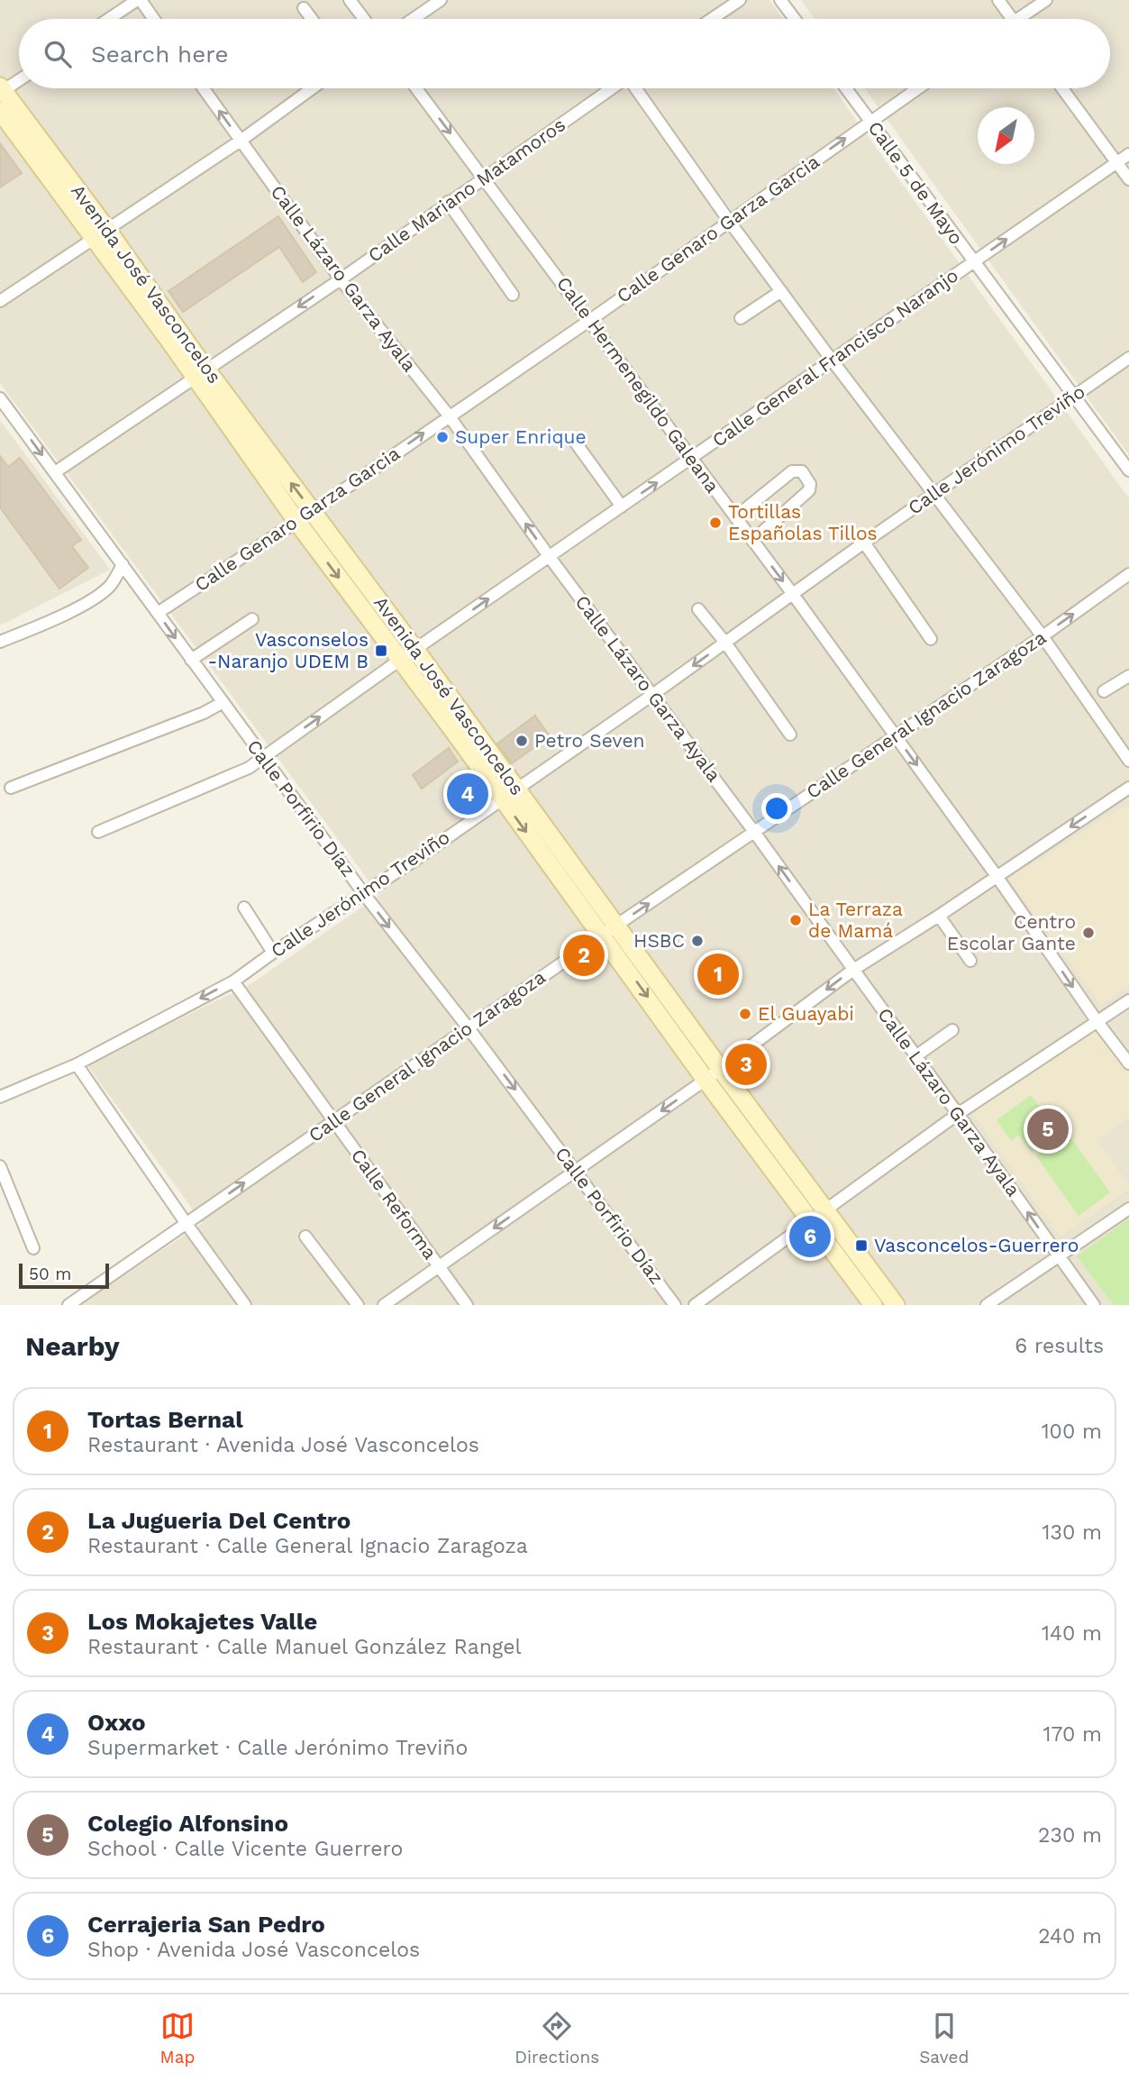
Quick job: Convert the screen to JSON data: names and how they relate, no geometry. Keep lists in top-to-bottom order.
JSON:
{
  "streets": {
    "main road": ["Avenida José Vasconcelos"],
    "street": [
      "Calle 5 de Mayo",
      "Calle Mariano Matamoros",
      "Calle Genaro Garza Garcia",
      "Calle Lázaro Garza Ayala",
      "Calle General Francisco Naranjo",
      "Calle Hermenegildo Galeana",
      "Calle Jerónimo Treviño",
      "Calle General Ignacio Zaragoza",
      "Calle Porfirio Díaz",
      "Calle Reforma"
    ]
  },
  "crossings": [
    ["Calle 5 de Mayo", "Calle Genaro Garza Garcia"],
    ["Calle 5 de Mayo", "Calle General Francisco Naranjo"],
    ["Calle 5 de Mayo", "Calle Jerónimo Treviño"],
    ["Calle Mariano Matamoros", "Calle Lázaro Garza Ayala"],
    ["Calle Mariano Matamoros", "Avenida José Vasconcelos"],
    ["Calle Mariano Matamoros", "Calle Hermenegildo Galeana"],
    ["Calle Mariano Matamoros", "Calle Porfirio Díaz"],
    ["Calle Genaro Garza Garcia", "Calle Lázaro Garza Ayala"],
    ["Calle Genaro Garza Garcia", "Avenida José Vasconcelos"],
    ["Calle Genaro Garza Garcia", "Calle Hermenegildo Galeana"],
    ["Calle Genaro Garza Garcia", "Calle Porfirio Díaz"],
    ["Calle Lázaro Garza Ayala", "Calle General Francisco Naranjo"],
    ["Calle Lázaro Garza Ayala", "Calle Jerónimo Treviño"],
    ["Calle Lázaro Garza Ayala", "Calle General Ignacio Zaragoza"],
    ["Avenida José Vasconcelos", "Calle General Francisco Naranjo"],
    ["Avenida José Vasconcelos", "Calle Jerónimo Treviño"],
    ["Avenida José Vasconcelos", "Calle General Ignacio Zaragoza"],
    ["Calle General Francisco Naranjo", "Calle Hermenegildo Galeana"],
    ["Calle General Francisco Naranjo", "Calle Porfirio Díaz"],
    ["Calle Hermenegildo Galeana", "Calle Jerónimo Treviño"],
    ["Calle Hermenegildo Galeana", "Calle General Ignacio Zaragoza"],
    ["Calle Jerónimo Treviño", "Calle Porfirio Díaz"],
    ["Calle Jerónimo Treviño", "Calle Reforma"],
    ["Calle General Ignacio Zaragoza", "Calle Porfirio Díaz"],
    ["Calle General Ignacio Zaragoza", "Calle Reforma"]
  ],
  "one_way": [
    "Calle Genaro Garza Garcia",
    "Calle Lázaro Garza Ayala",
    "Calle General Francisco Naranjo",
    "Calle Hermenegildo Galeana",
    "Calle General Ignacio Zaragoza",
    "Calle Porfirio Díaz"
  ],
  "places": {
    "other": [
      "Super Enrique",
      "Tortillas Españolas Tillos",
      "Petro Seven",
      "La Terraza de Mamá",
      "Centro Escolar Gante",
      "HSBC",
      "El Guayabi"
    ],
    "transit": ["Vasconselos -Naranjo UDEM B", "Vasconcelos-Guerrero"]
  },
  "scale_bar": "50 m",
  "north": "bottom left",
  "page": {
    "search": "Search here",
    "pins": [
      "4",
      "2",
      "1",
      "3",
      "5",
      "6"
    ],
    "scale": "50 m",
    "heading": ["Nearby", "6 results"],
    "list": [
      {
        "mark": "1",
        "name": "Tortas Bernal",
        "note": "Restaurant · Avenida José Vasconcelos",
        "value": "100 m"
      },
      {
        "mark": "2",
        "name": "La Jugueria Del Centro",
        "note": "Restaurant · Calle General Ignacio Zaragoza",
        "value": "130 m"
      },
      {
        "mark": "3",
        "name": "Los Mokajetes Valle",
        "note": "Restaurant · Calle Manuel González Rangel",
        "value": "140 m"
      },
      {
        "mark": "4",
        "name": "Oxxo",
        "note": "Supermarket · Calle Jerónimo Treviño",
        "value": "170 m"
      },
      {
        "mark": "5",
        "name": "Colegio Alfonsino",
        "note": "School · Calle Vicente Guerrero",
        "value": "230 m"
      },
      {
        "mark": "6",
        "name": "Cerrajeria San Pedro",
        "note": "Shop · Avenida José Vasconcelos",
        "value": "240 m"
      }
    ],
    "nav": ["Map", "Directions", "Saved"]
  }
}
